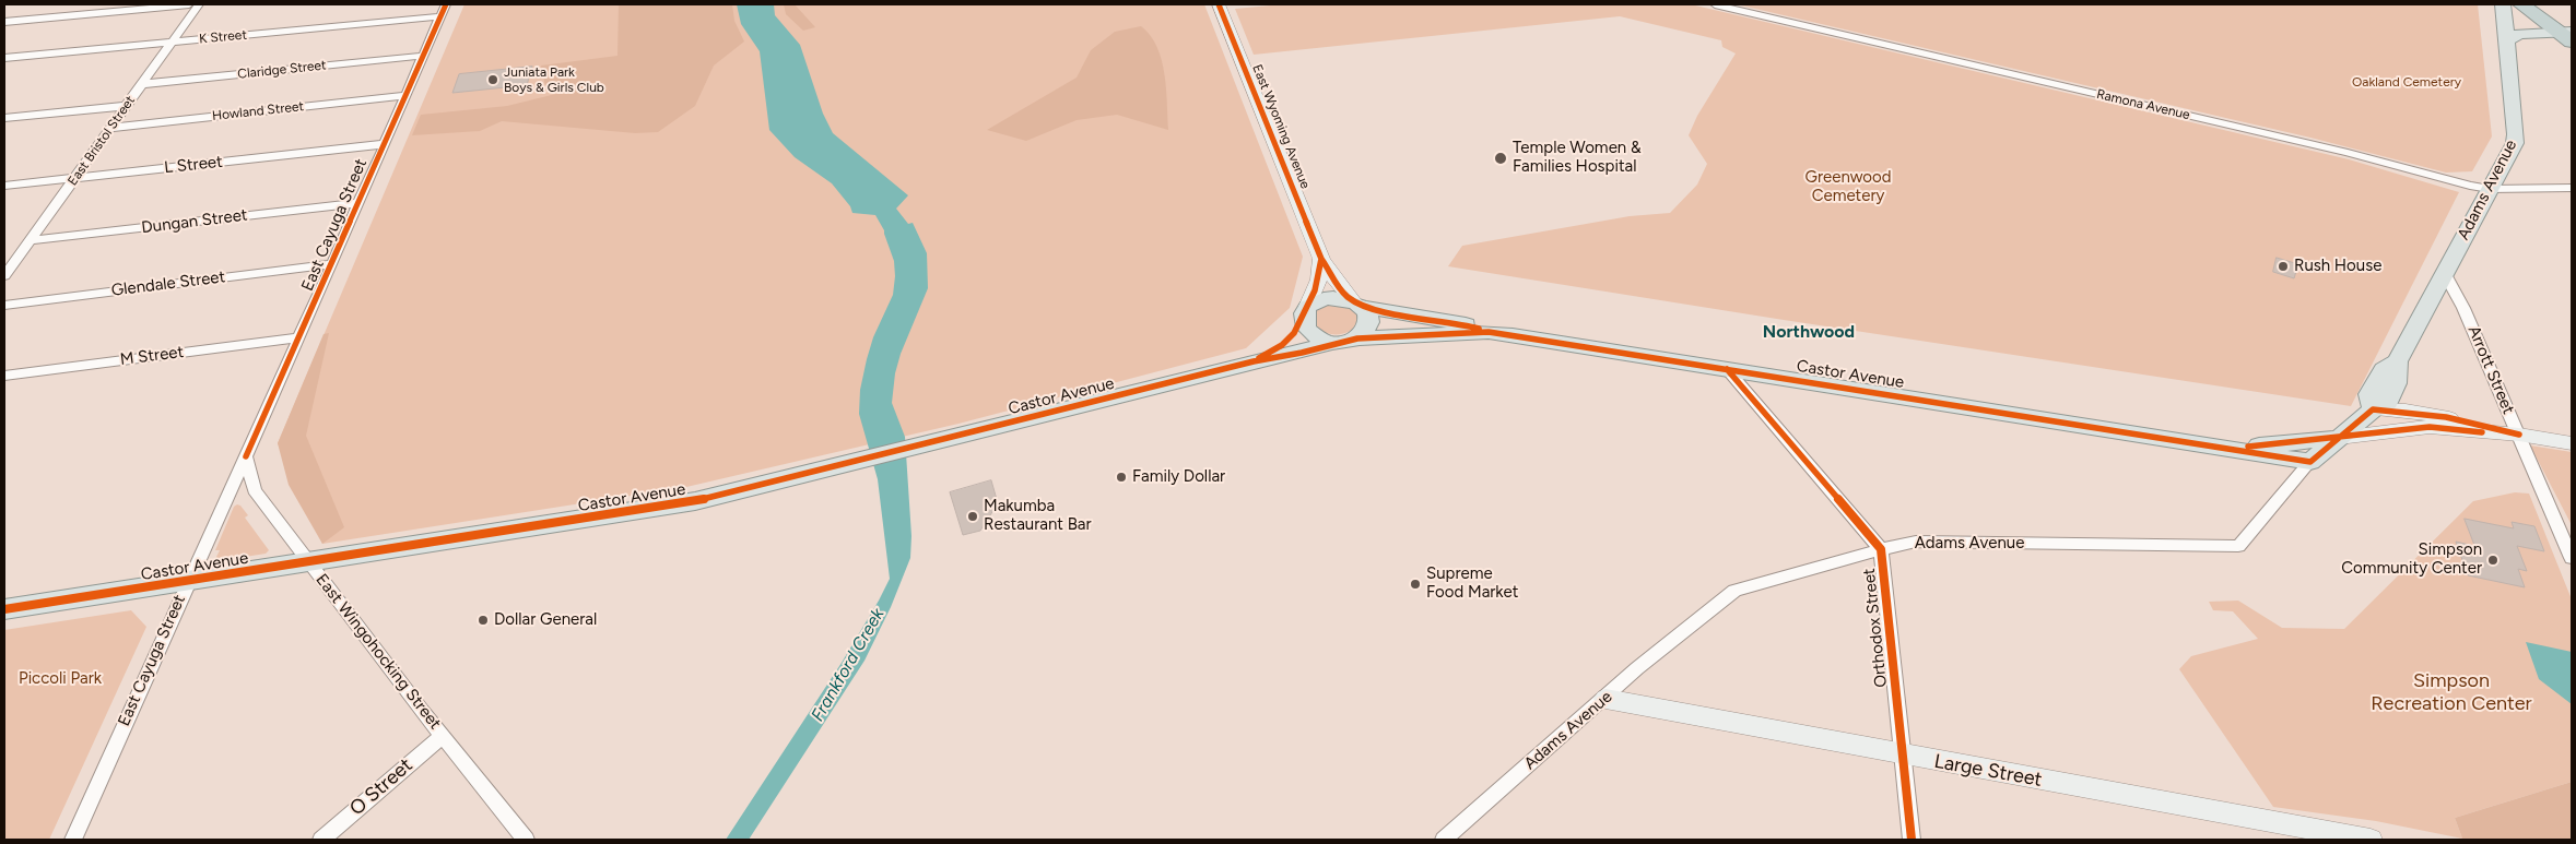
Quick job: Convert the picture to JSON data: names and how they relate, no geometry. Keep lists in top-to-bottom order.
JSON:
{
  "streets": {
    "main road": ["Adams Avenue", "Castor Avenue"],
    "street": [
      "K Street",
      "Claridge Street",
      "Ramona Avenue",
      "Howland Street",
      "East Wyoming Avenue",
      "East Bristol Street",
      "L Street",
      "Dungan Street",
      "East Cayuga Street",
      "Glendale Street",
      "M Street",
      "Arrott Street",
      "Orthodox Street",
      "East Wingohocking Street",
      "Large Street",
      "O Street"
    ]
  },
  "crossings": [
    ["K Street", "East Bristol Street"],
    ["K Street", "East Cayuga Street"],
    ["Claridge Street", "East Bristol Street"],
    ["Claridge Street", "East Cayuga Street"],
    ["Ramona Avenue", "Adams Avenue"],
    ["Howland Street", "East Bristol Street"],
    ["Howland Street", "East Cayuga Street"],
    ["East Wyoming Avenue", "Castor Avenue"],
    ["East Bristol Street", "L Street"],
    ["East Bristol Street", "Dungan Street"],
    ["L Street", "East Cayuga Street"],
    ["Adams Avenue", "Arrott Street"],
    ["Adams Avenue", "Castor Avenue"],
    ["Adams Avenue", "Orthodox Street"],
    ["Adams Avenue", "Large Street"],
    ["Dungan Street", "East Cayuga Street"],
    ["East Cayuga Street", "Glendale Street"],
    ["East Cayuga Street", "M Street"],
    ["East Cayuga Street", "Castor Avenue"],
    ["East Cayuga Street", "East Wingohocking Street"],
    ["Arrott Street", "Castor Avenue"],
    ["Castor Avenue", "Orthodox Street"],
    ["Castor Avenue", "East Wingohocking Street"],
    ["Orthodox Street", "Large Street"],
    ["East Wingohocking Street", "O Street"]
  ],
  "districts": ["Northwood"],
  "water": ["Frankford Creek"],
  "parks": [
    "Oakland Cemetery",
    "Greenwood Cemetery",
    "Piccoli Park",
    "Simpson Recreation Center"
  ],
  "places": [
    "Juniata Park Boys & Girls Club",
    "Temple Women & Families Hospital",
    "Rush House",
    "Family Dollar",
    "Makumba Restaurant Bar",
    "Simpson Community Center",
    "Supreme Food Market",
    "Dollar General"
  ]
}
